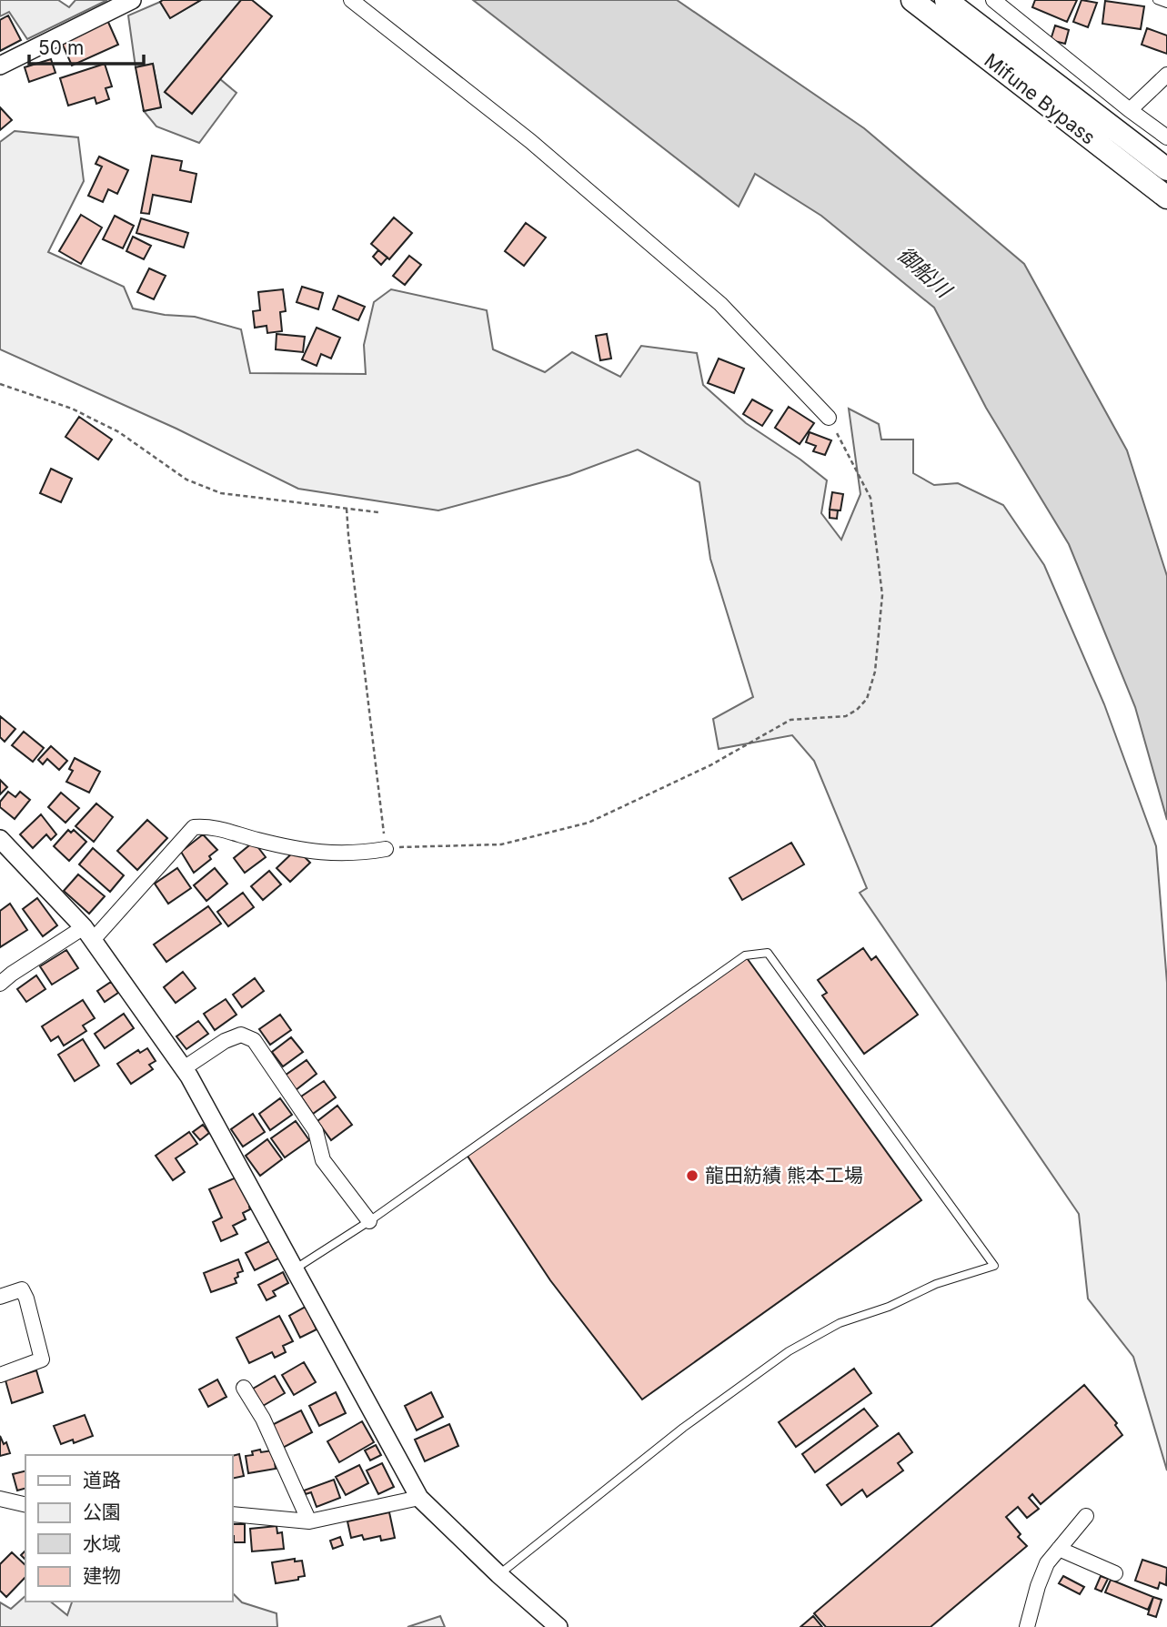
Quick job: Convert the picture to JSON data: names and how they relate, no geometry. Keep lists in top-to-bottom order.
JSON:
{
  "streets": {
    "highway": ["Mifune Bypass"]
  },
  "water": ["御船川"],
  "places": ["龍田紡績 熊本工場"],
  "legend": [
    "道路",
    "公園",
    "水域",
    "建物"
  ],
  "scale_bar": "50 m"
}
